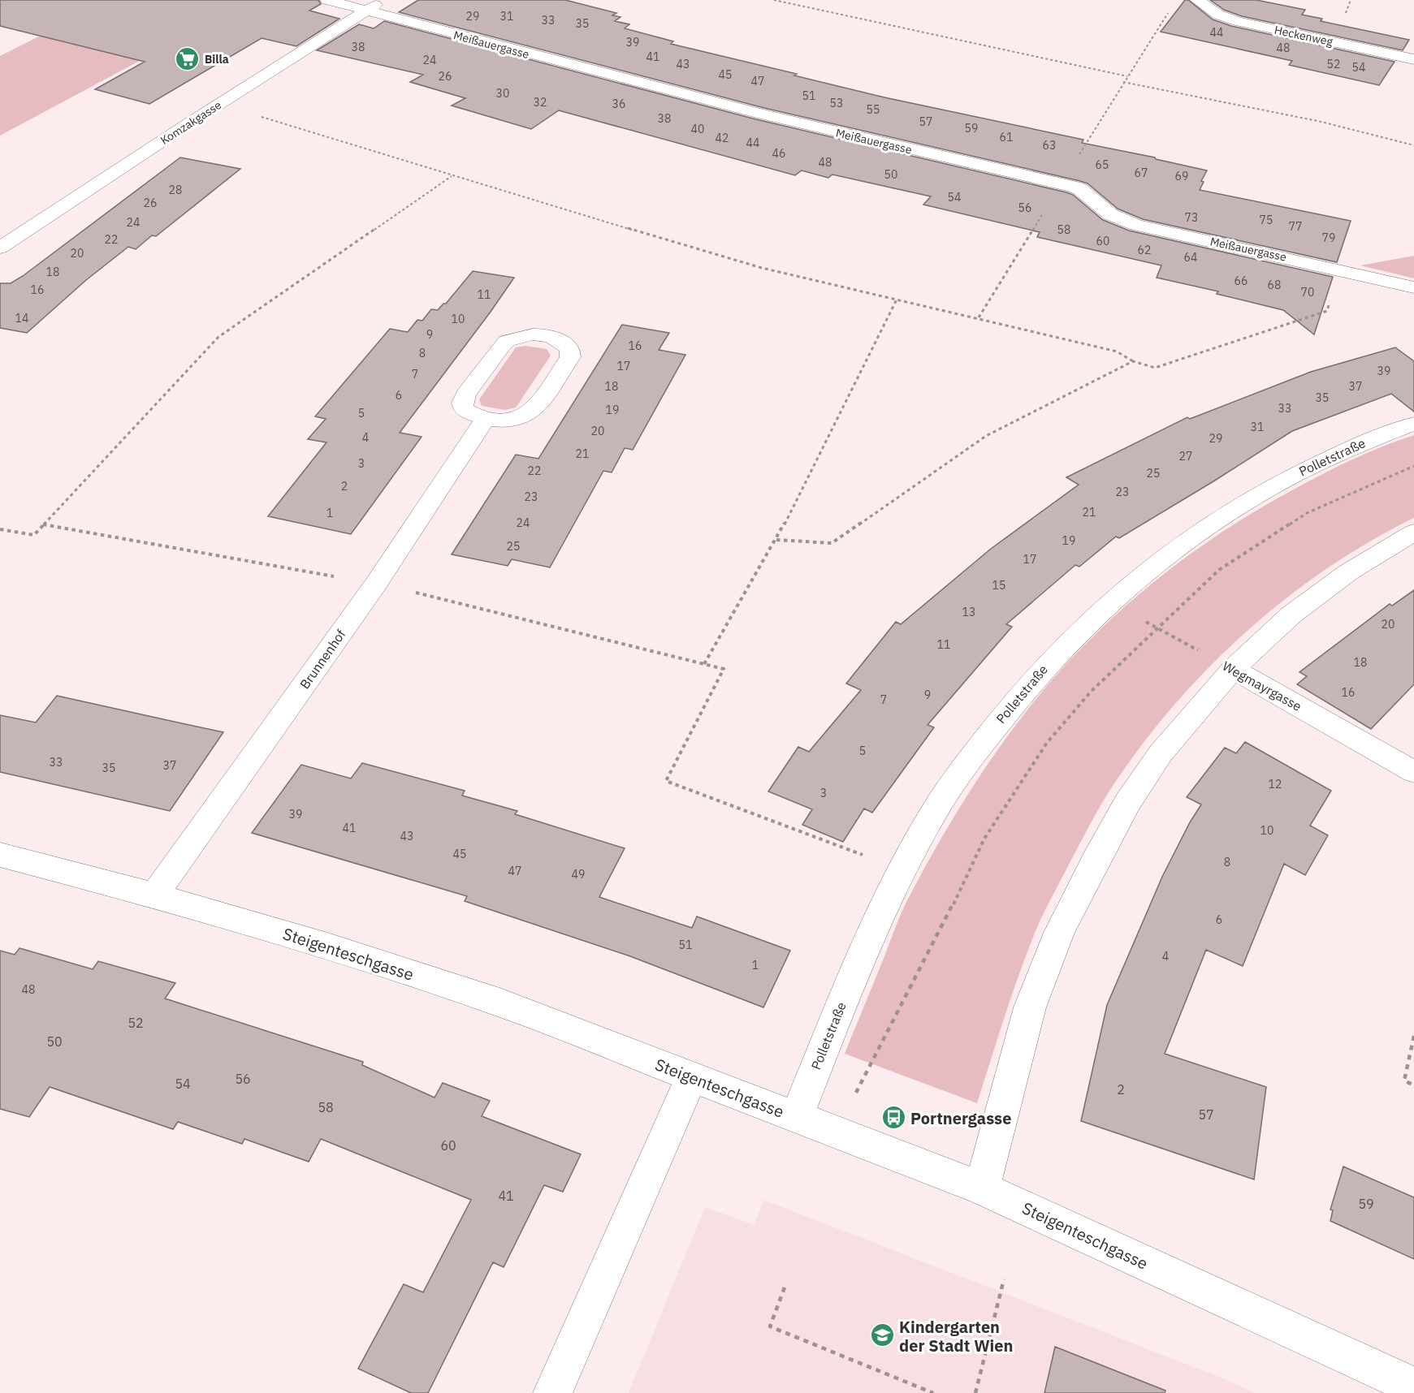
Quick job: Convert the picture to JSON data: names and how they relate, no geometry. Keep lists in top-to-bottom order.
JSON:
{
  "streets": {
    "street": [
      "Heckenweg",
      "Meißauergasse",
      "Komzakgasse",
      "Polletstraße",
      "Brunnenhof",
      "Wegmayrgasse",
      "Steigenteschgasse"
    ]
  },
  "crossings": [
    ["Meißauergasse", "Komzakgasse"],
    ["Polletstraße", "Wegmayrgasse"],
    ["Polletstraße", "Steigenteschgasse"],
    ["Brunnenhof", "Steigenteschgasse"]
  ],
  "places": {
    "supermarket": ["Billa"],
    "bus stop": ["Portnergasse"],
    "school or university": ["Kindergarten der Stadt Wien"]
  },
  "house_numbers": [
    "29",
    "31",
    "33",
    "35",
    "44",
    "39",
    "38",
    "48",
    "41",
    "24",
    "43",
    "52",
    "54",
    "45",
    "26",
    "47",
    "30",
    "51",
    "32",
    "53",
    "36",
    "55",
    "38",
    "57",
    "59",
    "40",
    "61",
    "42",
    "44",
    "63",
    "46",
    "48",
    "65",
    "67",
    "50",
    "69",
    "28",
    "54",
    "26",
    "56",
    "73",
    "75",
    "24",
    "77",
    "58",
    "79",
    "22",
    "60",
    "62",
    "20",
    "64",
    "18",
    "66",
    "68",
    "16",
    "70",
    "11",
    "14",
    "10",
    "9",
    "16",
    "8",
    "17",
    "39",
    "7",
    "18",
    "37",
    "6",
    "35",
    "33",
    "19",
    "5",
    "31",
    "20",
    "4",
    "29",
    "21",
    "27",
    "3",
    "22",
    "25",
    "2",
    "23",
    "23",
    "21",
    "1",
    "24",
    "19",
    "25",
    "17",
    "15",
    "13",
    "20",
    "11",
    "18",
    "16",
    "9",
    "7",
    "5",
    "33",
    "37",
    "35",
    "12",
    "3",
    "39",
    "41",
    "10",
    "43",
    "45",
    "8",
    "47",
    "49",
    "6",
    "51",
    "4",
    "1",
    "48",
    "52",
    "50",
    "56",
    "54",
    "2",
    "58",
    "57",
    "60",
    "41",
    "59"
  ]
}
